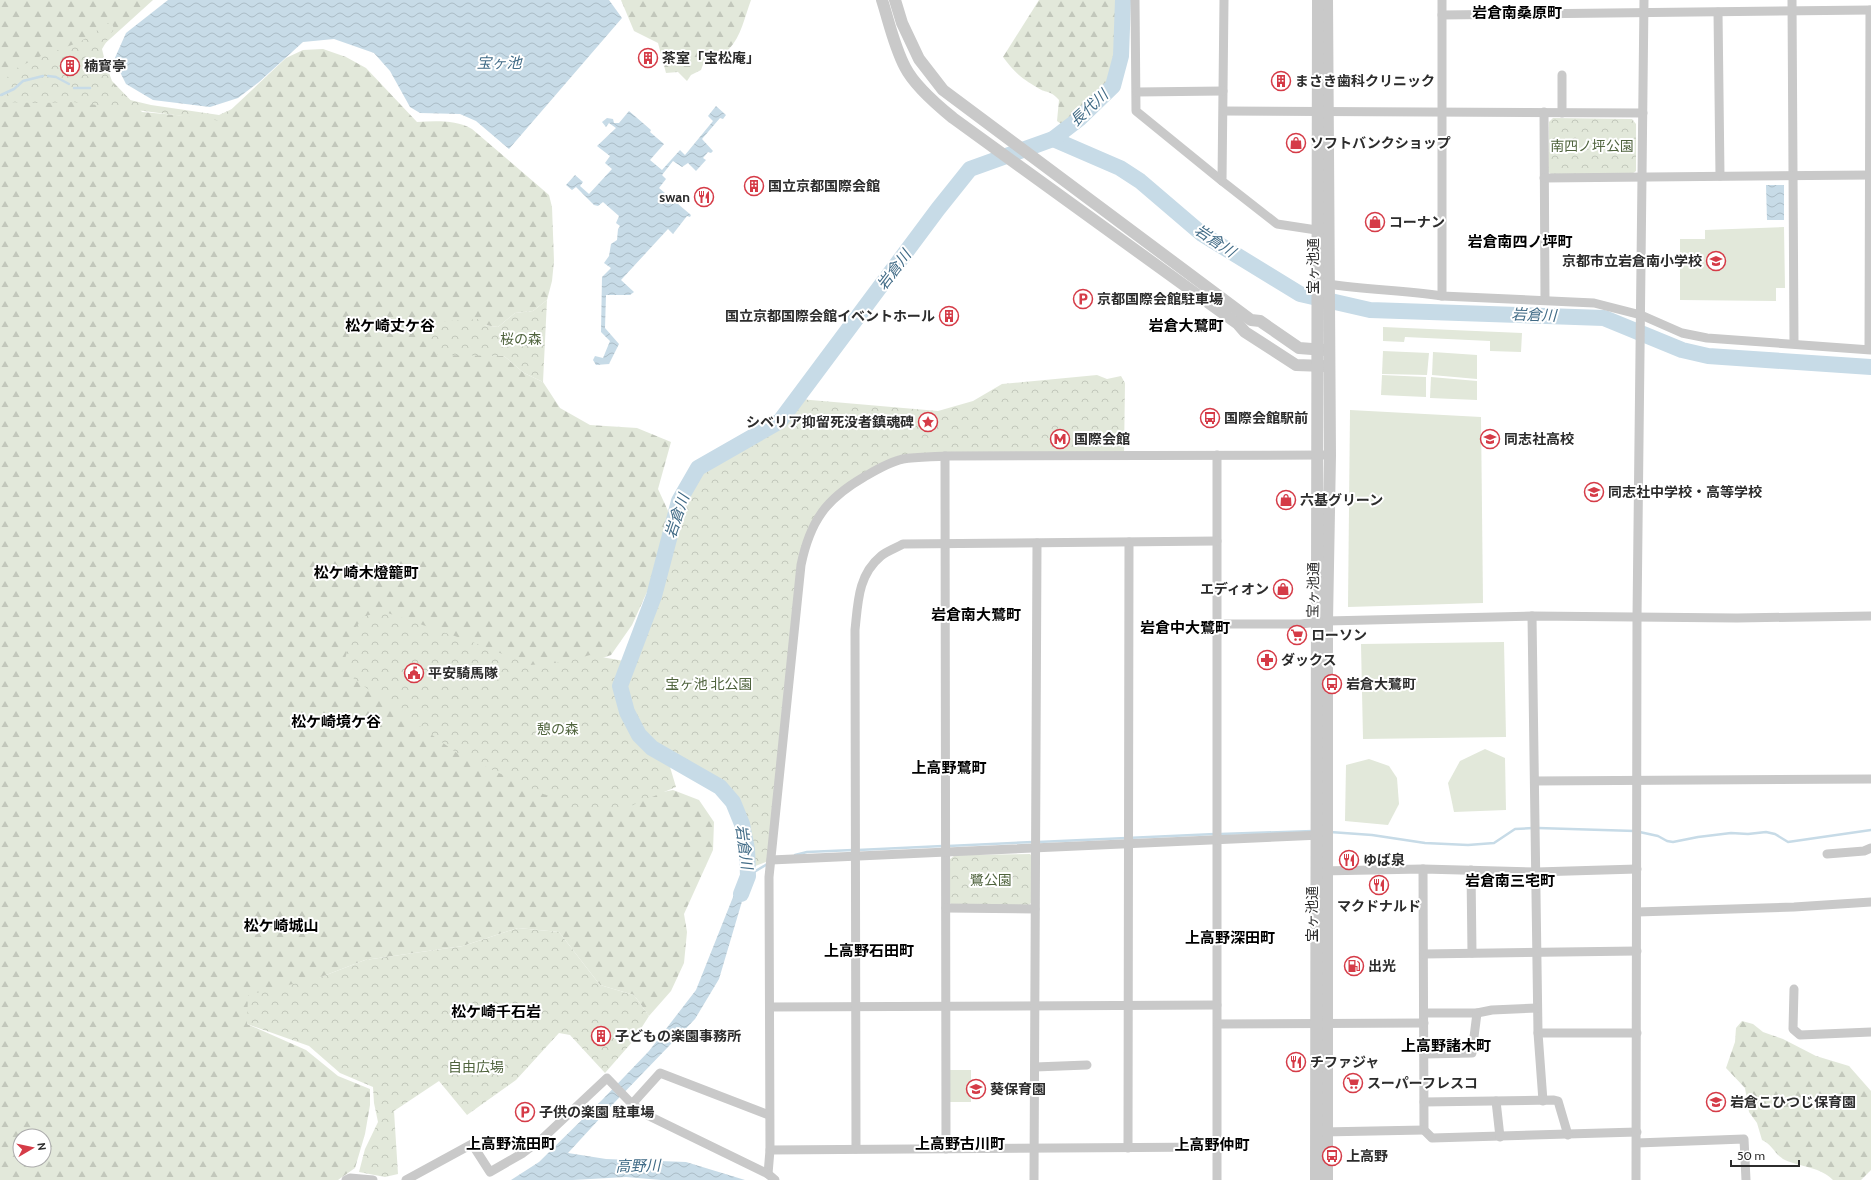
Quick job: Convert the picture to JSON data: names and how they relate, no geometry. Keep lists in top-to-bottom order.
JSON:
{
  "streets": {
    "street": ["宝ヶ池通"]
  },
  "districts": [
    "岩倉南桑原町",
    "岩倉南四ノ坪町",
    "松ケ崎丈ケ谷",
    "岩倉大鷺町",
    "松ケ崎木燈籠町",
    "岩倉南大鷺町",
    "岩倉中大鷺町",
    "松ケ崎境ケ谷",
    "上高野鷺町",
    "岩倉南三宅町",
    "松ケ崎城山",
    "上高野深田町",
    "上高野石田町",
    "松ケ崎千石岩",
    "上高野諸木町",
    "上高野流田町",
    "上高野古川町",
    "上高野仲町"
  ],
  "water": [
    "宝ヶ池",
    "長代川",
    "岩倉川",
    "高野川"
  ],
  "parks": [
    "南四ノ坪公園",
    "桜の森",
    "宝ヶ池 北公園",
    "憩の森",
    "鷺公園",
    "自由広場"
  ],
  "places": {
    "building": [
      "茶室「宝松庵」",
      "楠寳亭",
      "まさき歯科クリニック",
      "国立京都国際会館",
      "国立京都国際会館イベントホール",
      "子どもの楽園事務所"
    ],
    "shop": [
      "ソフトバンクショップ",
      "コーナン",
      "六基グリーン",
      "エディオン"
    ],
    "restaurant": [
      "swan",
      "ゆば泉",
      "マクドナルド",
      "チファジャ"
    ],
    "school or university": [
      "京都市立岩倉南小学校",
      "同志社高校",
      "同志社中学校・高等学校",
      "葵保育園",
      "岩倉こひつじ保育園"
    ],
    "parking": ["京都国際会館駐車場", "子供の楽園 駐車場"],
    "bus stop": ["国際会館駅前", "岩倉大鷺町", "上高野"],
    "place": ["シベリア抑留死没者鎮魂碑"],
    "metro station": ["国際会館"],
    "supermarket": ["ローソン", "スーパーフレスコ"],
    "pharmacy": ["ダックス"],
    "public building": ["平安騎馬隊"],
    "fuel station": ["出光"]
  },
  "scale_bar": "50 m",
  "north": "right"
}
